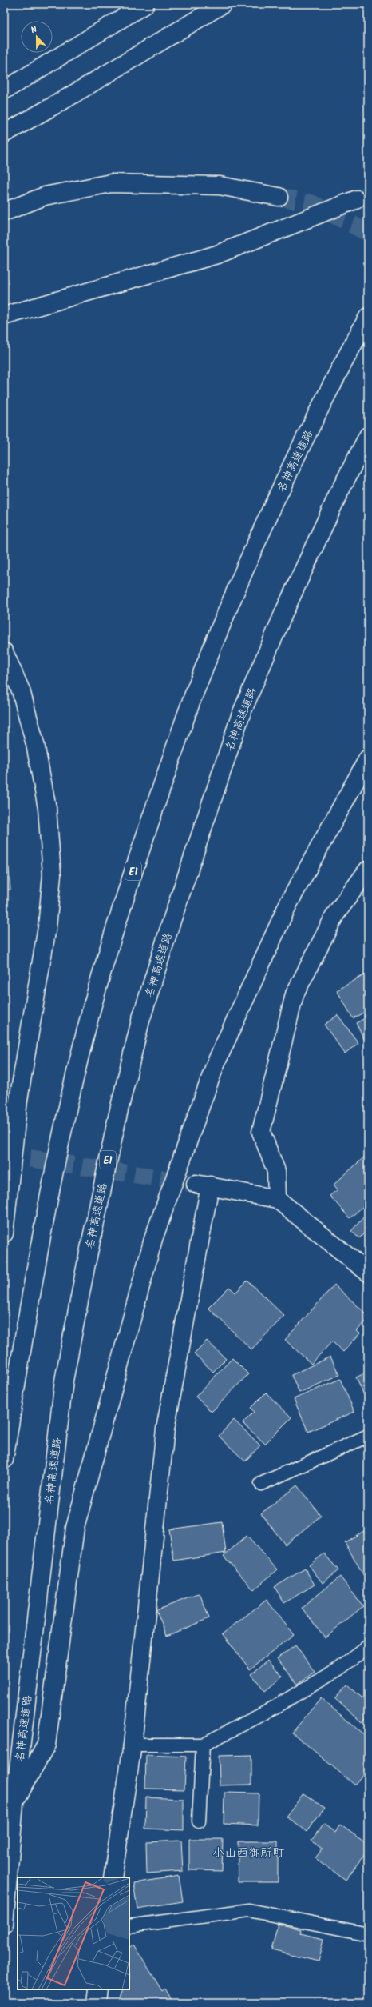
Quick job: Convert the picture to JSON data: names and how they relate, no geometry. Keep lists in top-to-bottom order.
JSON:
{
  "streets": {
    "main road": ["名神高速道路", "E1"]
  },
  "districts": ["小山西御所町"],
  "north": "top"
}
